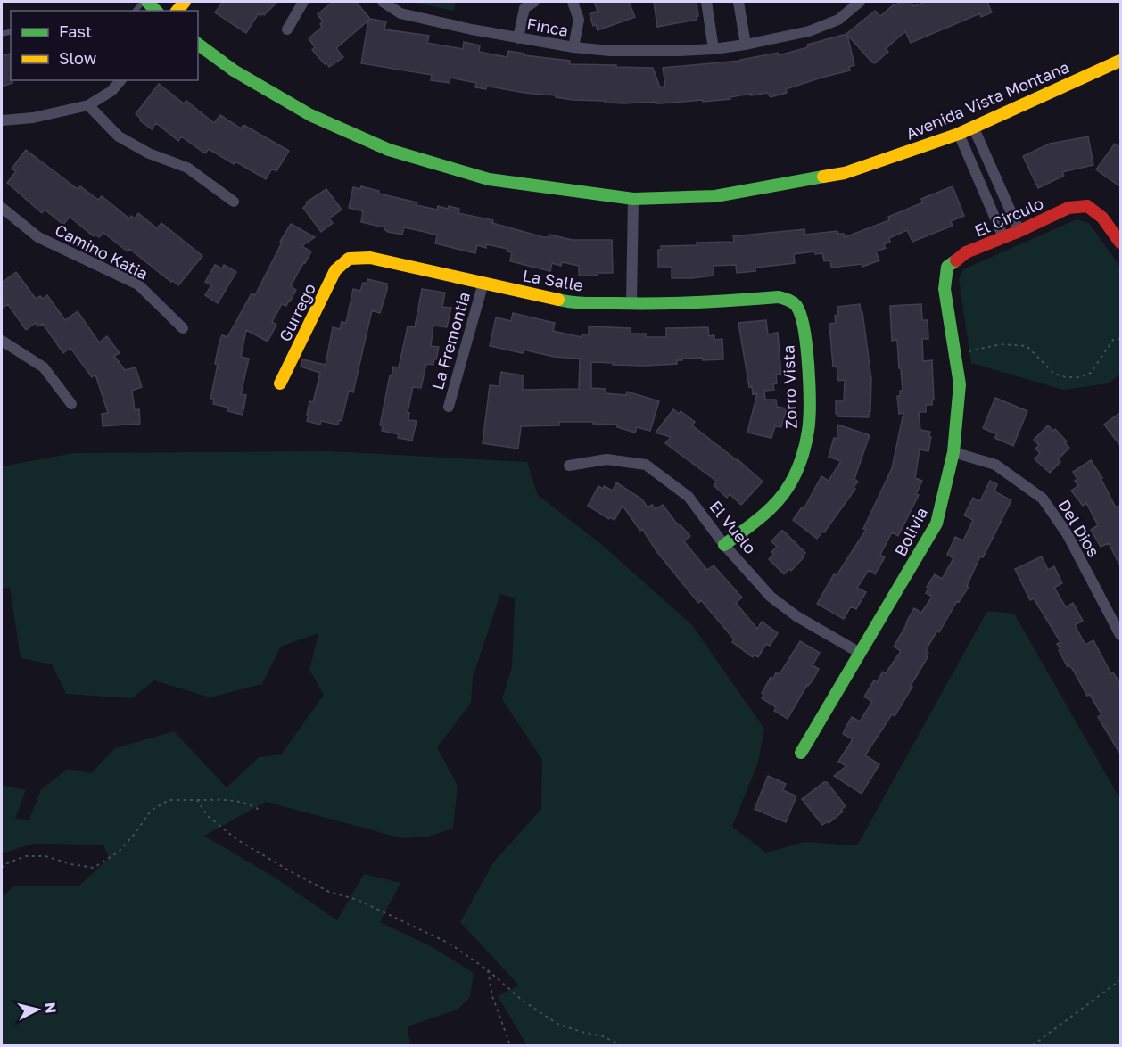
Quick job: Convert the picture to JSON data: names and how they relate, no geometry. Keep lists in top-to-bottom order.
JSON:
{
  "streets": {
    "street": [
      "Finca",
      "Avenida Vista Montana",
      "El Circulo",
      "Camino Katia",
      "La Salle",
      "Gurrego",
      "La Fremontia",
      "Zorro Vista",
      "El Vuelo",
      "Del Dios",
      "Bolivia"
    ]
  },
  "crossings": [
    ["El Circulo", "Bolivia"],
    ["La Salle", "Gurrego"],
    ["La Salle", "La Fremontia"],
    ["La Salle", "Zorro Vista"],
    ["Zorro Vista", "El Vuelo"],
    ["El Vuelo", "Bolivia"],
    ["Del Dios", "Bolivia"]
  ],
  "legend": ["Fast", "Slow"],
  "north": "right"
}
